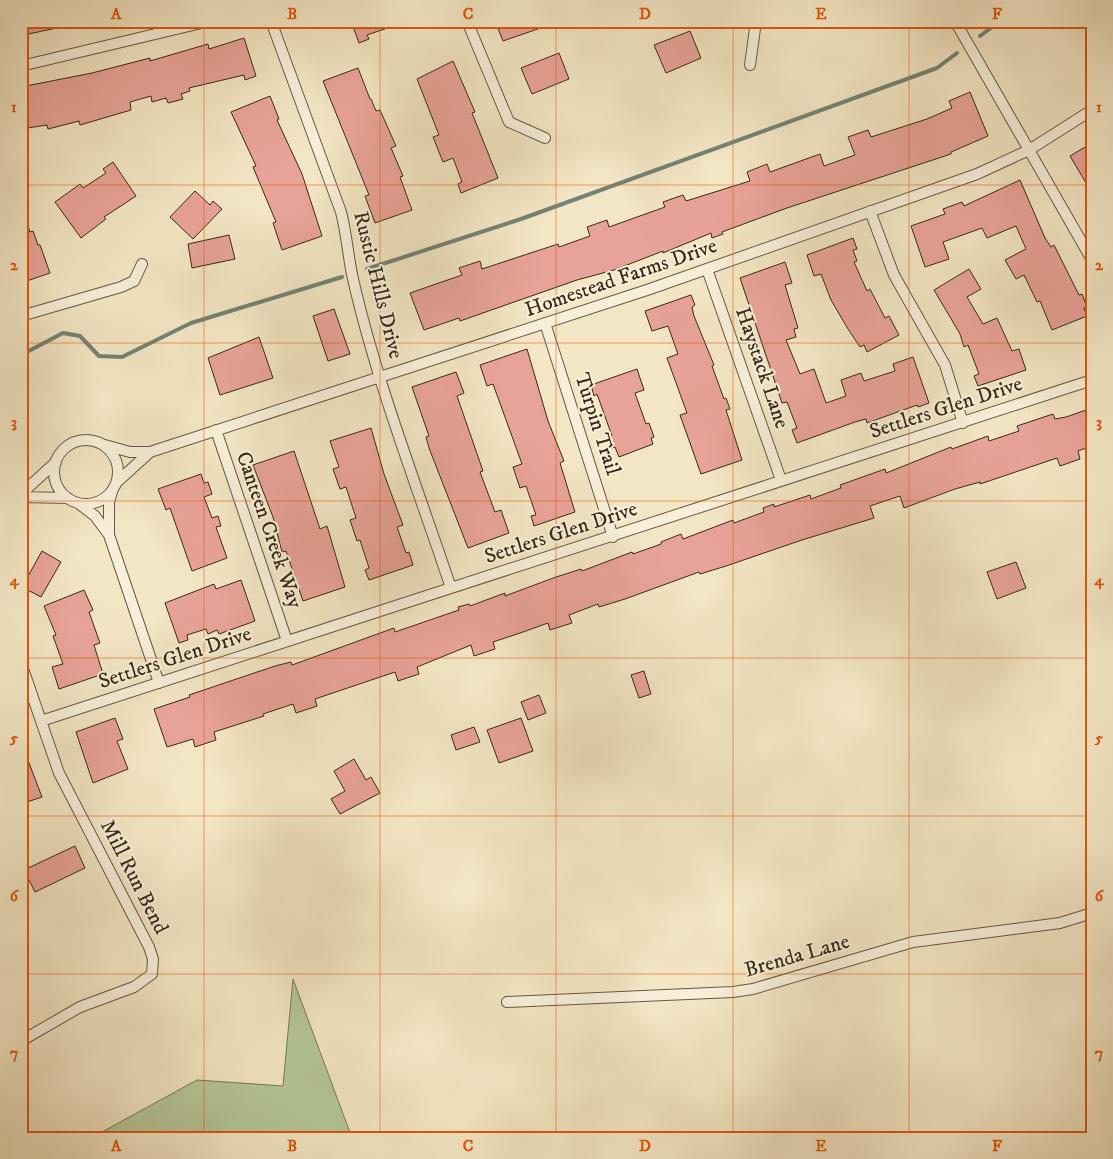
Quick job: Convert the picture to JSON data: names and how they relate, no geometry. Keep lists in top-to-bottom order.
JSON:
{
  "streets": {
    "street": [
      "Homestead Farms Drive",
      "Rustic Hills Drive",
      "Haystack Lane",
      "Settlers Glen Drive",
      "Turpin Trail",
      "Canteen Creek Way",
      "Mill Run Bend",
      "Brenda Lane"
    ]
  },
  "crossings": [
    ["Homestead Farms Drive", "Rustic Hills Drive"],
    ["Homestead Farms Drive", "Haystack Lane"],
    ["Homestead Farms Drive", "Turpin Trail"],
    ["Homestead Farms Drive", "Canteen Creek Way"],
    ["Rustic Hills Drive", "Settlers Glen Drive"],
    ["Haystack Lane", "Settlers Glen Drive"],
    ["Settlers Glen Drive", "Turpin Trail"],
    ["Settlers Glen Drive", "Canteen Creek Way"],
    ["Settlers Glen Drive", "Mill Run Bend"]
  ],
  "grid": {
    "columns": [
      "A",
      "B",
      "C",
      "D",
      "E",
      "F"
    ],
    "rows": [
      "1",
      "2",
      "3",
      "4",
      "5",
      "6",
      "7"
    ]
  }
}
